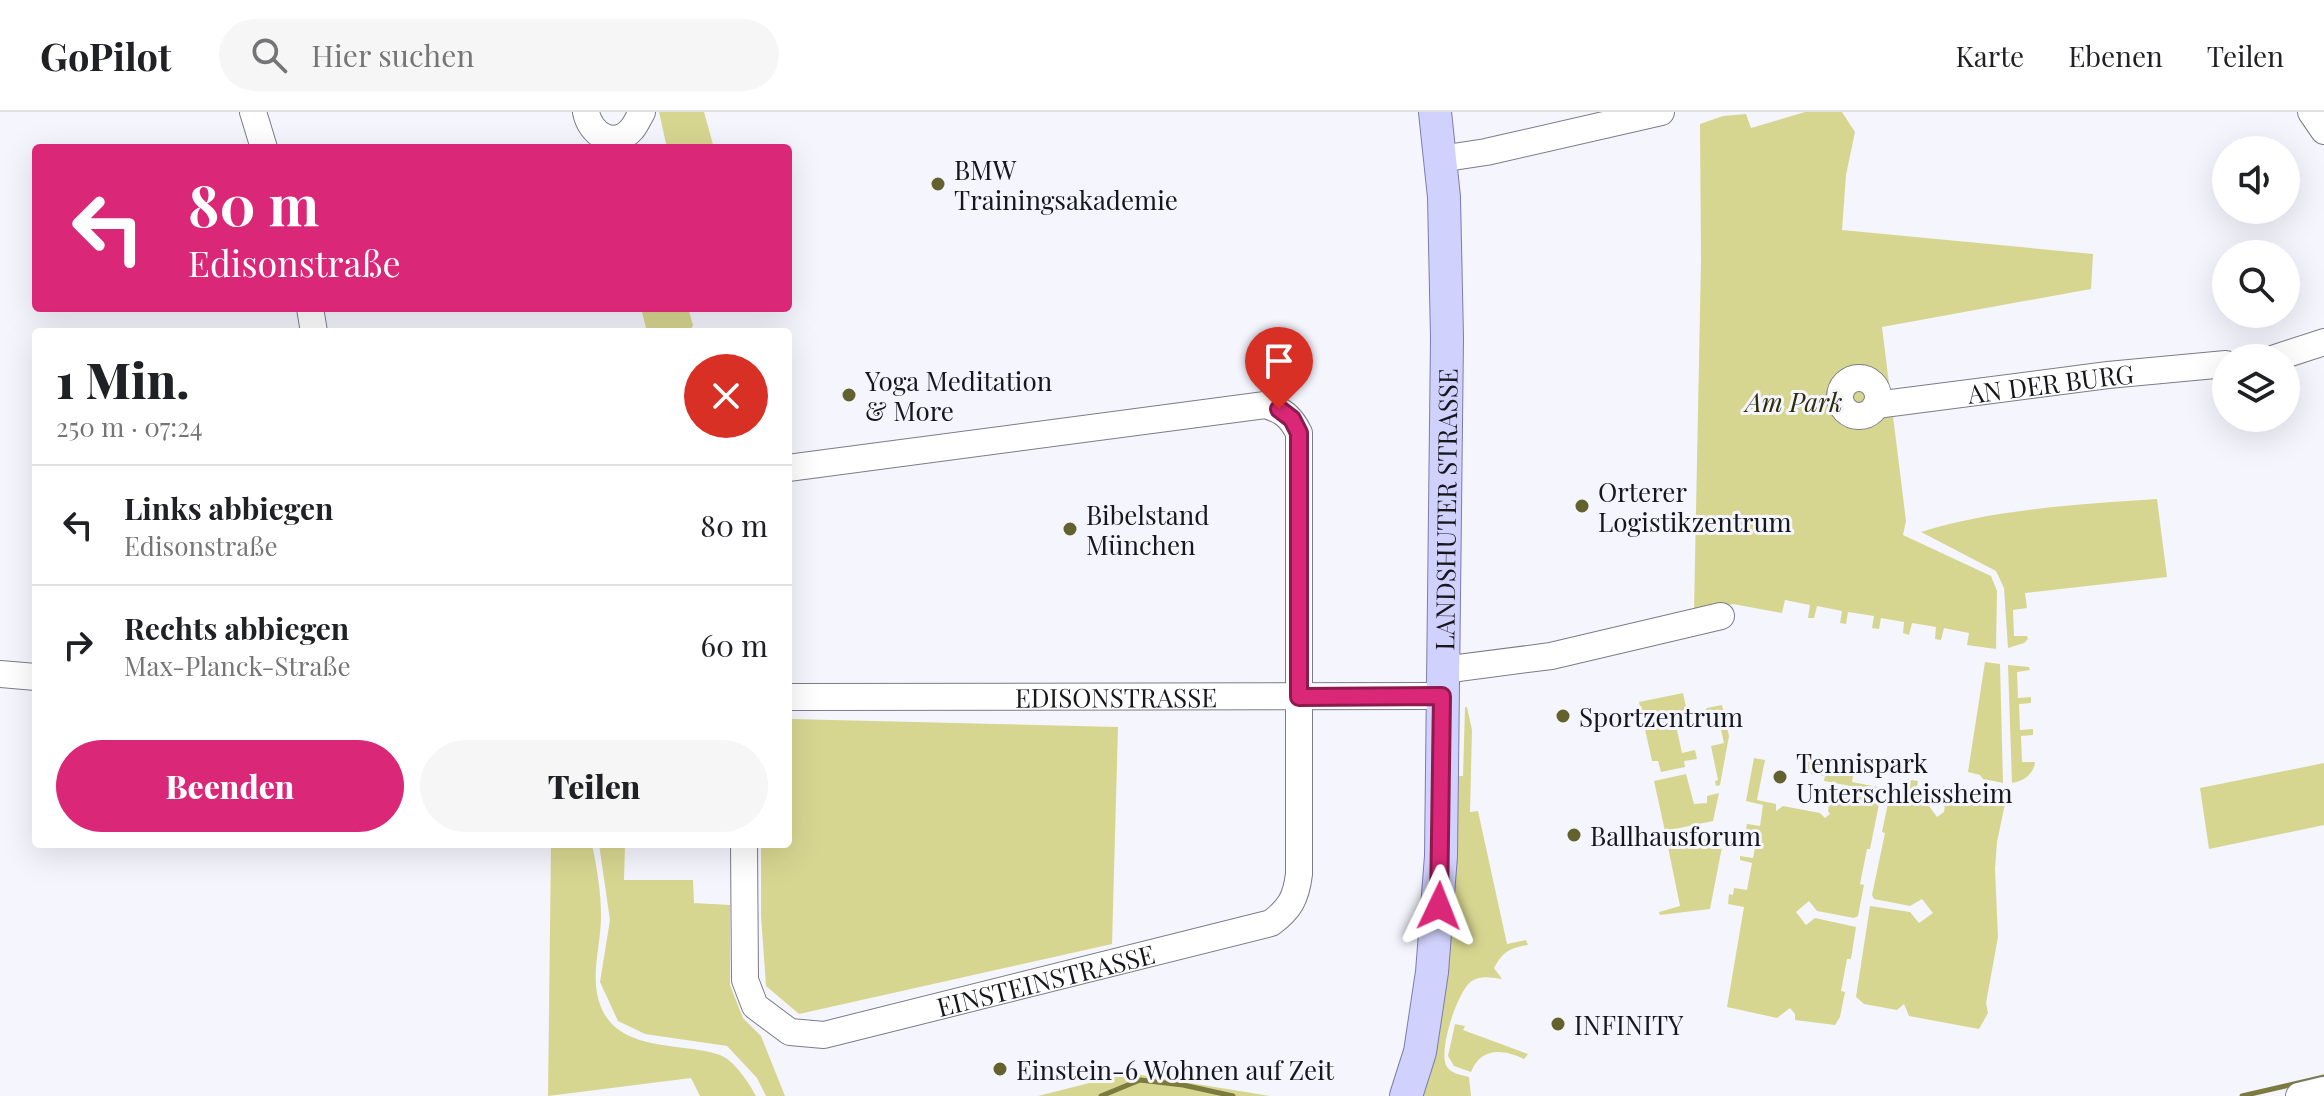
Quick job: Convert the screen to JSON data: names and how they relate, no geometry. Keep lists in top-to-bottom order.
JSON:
{
  "streets": {
    "main road": ["LANDSHUTER STRASSE"],
    "street": ["AN DER BURG", "EDISONSTRASSE", "EINSTEINSTRASSE"]
  },
  "crossings": [
    ["LANDSHUTER STRASSE", "EDISONSTRASSE"],
    ["EDISONSTRASSE", "EINSTEINSTRASSE"]
  ],
  "parks": ["Am Park"],
  "places": [
    "BMW Trainingsakademie",
    "Yoga Meditation & More",
    "Orterer Logistikzentrum",
    "Bibelstand München",
    "Sportzentrum",
    "Tennispark Unterschleissheim",
    "Ballhausforum",
    "INFINITY",
    "Einstein-6 Wohnen auf Zeit"
  ],
  "page": {
    "header": "GoPilot",
    "search": "Hier suchen",
    "nav": ["Karte", "Ebenen", "Teilen"],
    "turn": ["80 m", "Edisonstraße"],
    "heading": ["1 Min.", "250 m · 07:24"],
    "list": [
      {
        "name": "Links abbiegen",
        "note": "Edisonstraße",
        "value": "80 m"
      },
      {
        "name": "Rechts abbiegen",
        "note": "Max-Planck-Straße",
        "value": "60 m"
      }
    ],
    "buttons": ["Beenden", "Teilen"]
  }
}
